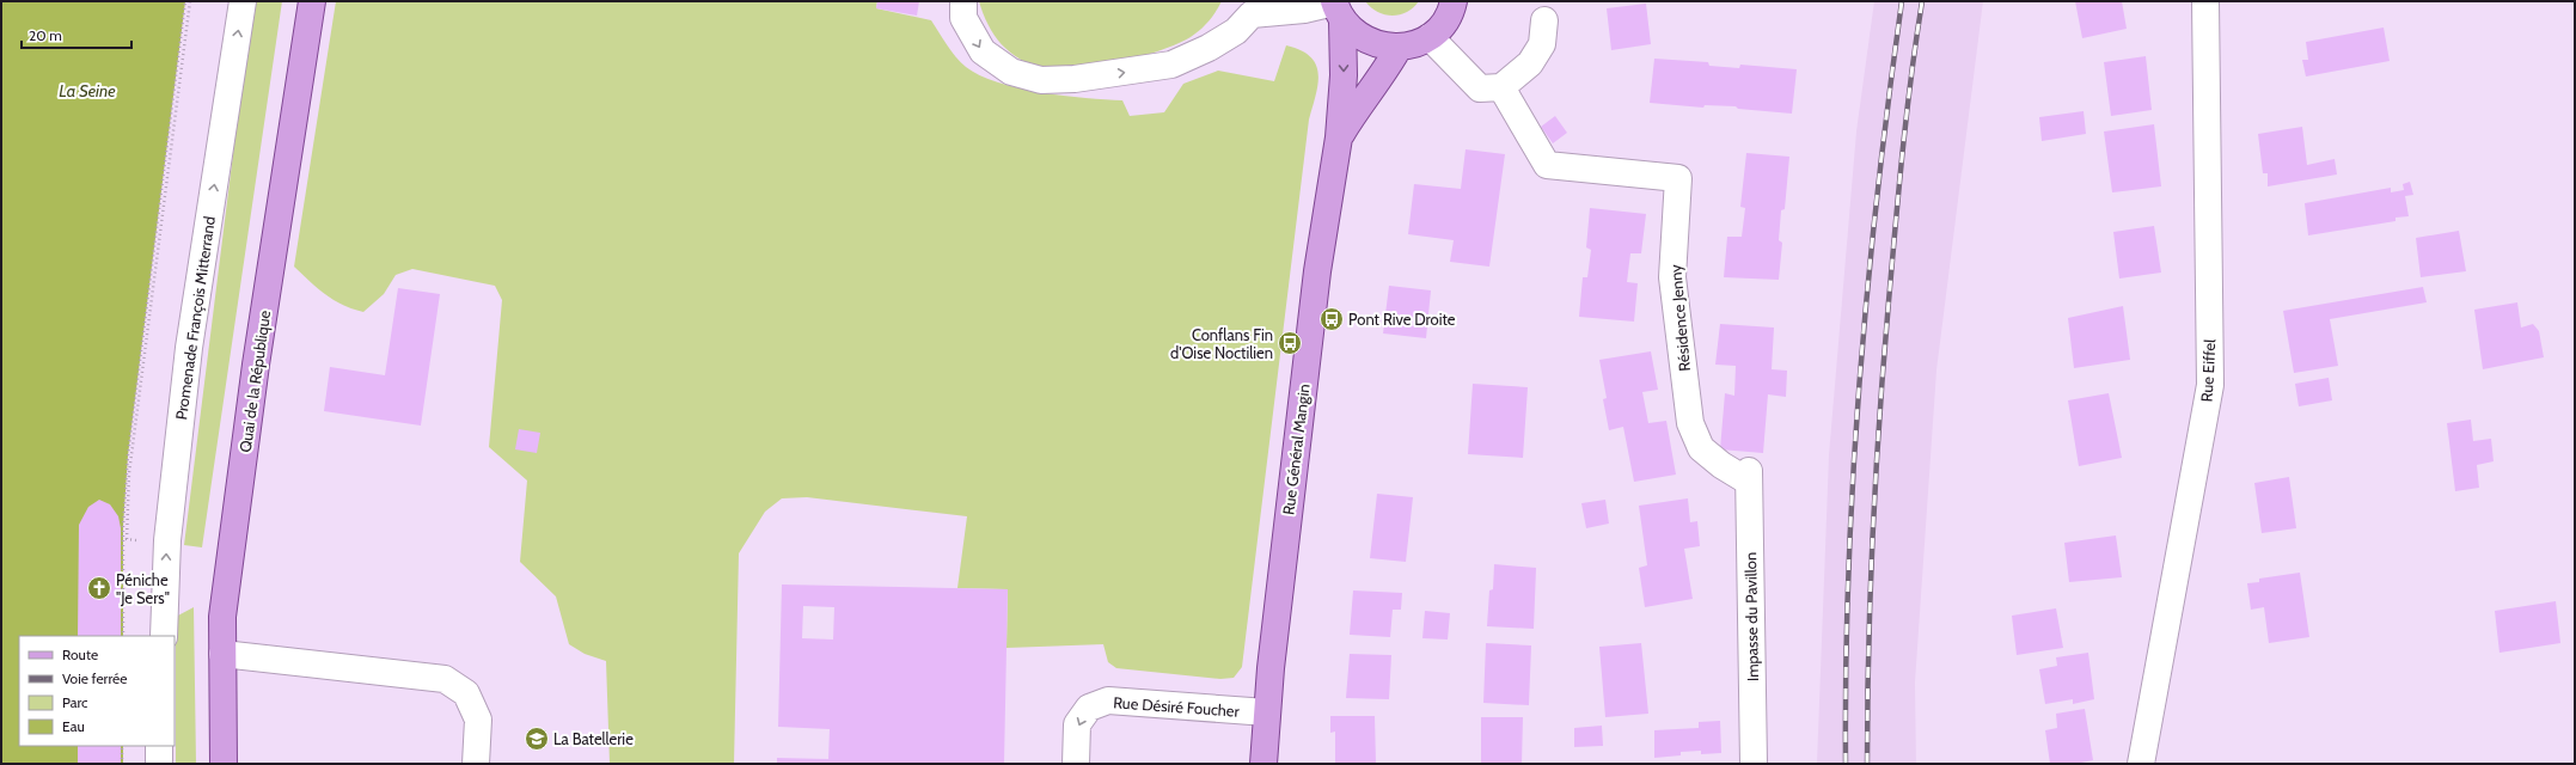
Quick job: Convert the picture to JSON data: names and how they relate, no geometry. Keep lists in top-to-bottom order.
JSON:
{
  "streets": {
    "main road": ["Quai de la République", "Rue Général Mangin"],
    "street": [
      "Promenade François Mitterrand",
      "Résidence Jenny",
      "Rue Eiffel",
      "Impasse du Pavillon",
      "Rue Désiré Foucher"
    ]
  },
  "crossings": [
    ["Résidence Jenny", "Impasse du Pavillon"],
    ["Rue Général Mangin", "Rue Désiré Foucher"]
  ],
  "one_way": ["Promenade François Mitterrand", "Rue Désiré Foucher"],
  "water": ["La Seine"],
  "places": {
    "bus stop": ["Pont Rive Droite", "Conflans Fin d'Oise Noctilien"],
    "church": ["Péniche \"Je Sers\""],
    "school or university": ["La Batellerie"]
  },
  "legend": [
    "Route",
    "Voie ferrée",
    "Parc",
    "Eau"
  ],
  "scale_bar": "20 m"
}
